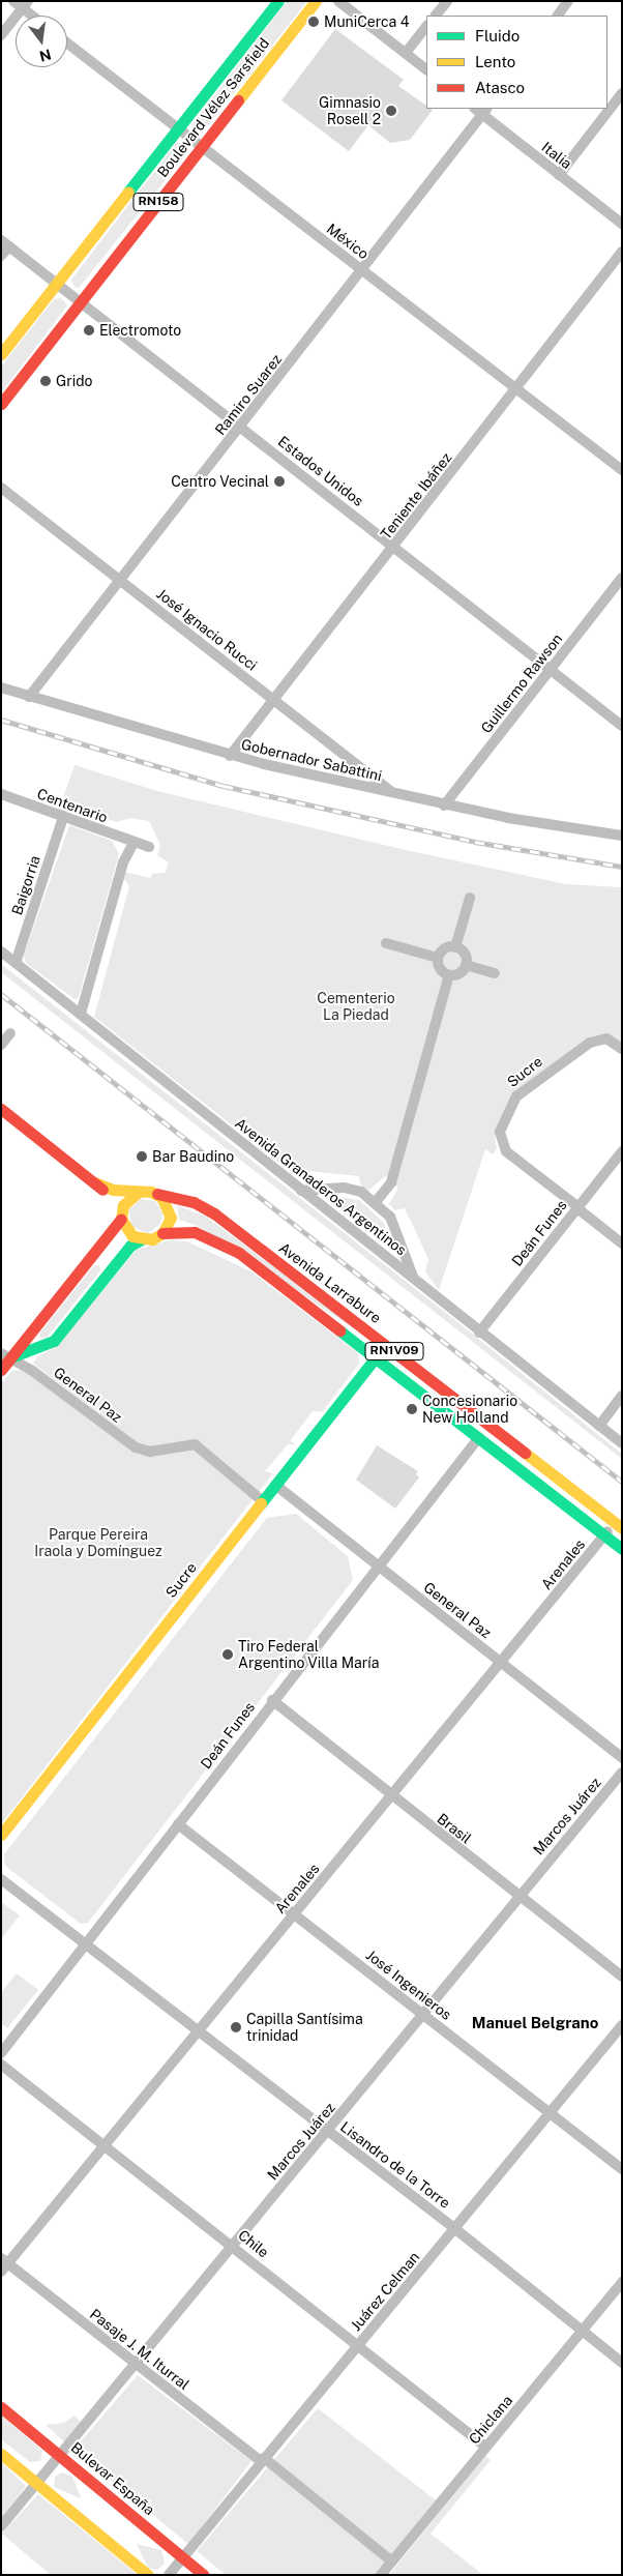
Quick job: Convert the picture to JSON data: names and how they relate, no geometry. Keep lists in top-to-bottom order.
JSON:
{
  "streets": {
    "main road": [
      "Boulevard Vélez Sarsfield",
      "RN158",
      "Sucre",
      "Avenida Larrabure",
      "RN1V09",
      "Bulevar España"
    ],
    "street": [
      "Italia",
      "México",
      "Ramiro Suarez",
      "Estados Unidos",
      "Teniente Ibáñez",
      "José Ignacio Rucci",
      "Guillermo Rawson",
      "Gobernador Sabattini",
      "Centenario",
      "Baigorria",
      "Avenida Granaderos Argentinos",
      "Deán Funes",
      "General Paz",
      "Arenales",
      "Marcos Juárez",
      "Brasil",
      "José Ingenieros",
      "Lisandro de la Torre",
      "Chile",
      "Juárez Celman",
      "Pasaje J. M. Iturral",
      "Chiclana"
    ]
  },
  "crossings": [
    ["Boulevard Vélez Sarsfield", "México"],
    ["Boulevard Vélez Sarsfield", "Estados Unidos"],
    ["Italia", "Ramiro Suarez"],
    ["México", "Ramiro Suarez"],
    ["México", "Teniente Ibáñez"],
    ["Ramiro Suarez", "Estados Unidos"],
    ["Ramiro Suarez", "José Ignacio Rucci"],
    ["Ramiro Suarez", "Gobernador Sabattini"],
    ["Estados Unidos", "Teniente Ibáñez"],
    ["Estados Unidos", "Guillermo Rawson"],
    ["Teniente Ibáñez", "José Ignacio Rucci"],
    ["Teniente Ibáñez", "Gobernador Sabattini"],
    ["José Ignacio Rucci", "Gobernador Sabattini"],
    ["Guillermo Rawson", "Gobernador Sabattini"],
    ["Centenario", "Baigorria"],
    ["Baigorria", "Avenida Granaderos Argentinos"],
    ["Sucre", "Deán Funes"],
    ["Sucre", "Avenida Larrabure"],
    ["Sucre", "RN1V09"],
    ["Sucre", "General Paz"],
    ["Avenida Granaderos Argentinos", "Deán Funes"],
    ["Deán Funes", "RN1V09"],
    ["Deán Funes", "General Paz"],
    ["Deán Funes", "Brasil"],
    ["Deán Funes", "José Ingenieros"],
    ["Deán Funes", "Lisandro de la Torre"],
    ["Avenida Larrabure", "RN1V09"],
    ["Avenida Larrabure", "Arenales"],
    ["RN1V09", "Arenales"],
    ["General Paz", "Arenales"],
    ["Arenales", "Brasil"],
    ["Arenales", "José Ingenieros"],
    ["Arenales", "Lisandro de la Torre"],
    ["Arenales", "Chile"],
    ["Arenales", "Pasaje J. M. Iturral"],
    ["Marcos Juárez", "Brasil"],
    ["Marcos Juárez", "José Ingenieros"],
    ["Marcos Juárez", "Lisandro de la Torre"],
    ["Marcos Juárez", "Chile"],
    ["Marcos Juárez", "Pasaje J. M. Iturral"],
    ["Marcos Juárez", "Bulevar España"],
    ["José Ingenieros", "Juárez Celman"],
    ["Lisandro de la Torre", "Juárez Celman"],
    ["Lisandro de la Torre", "Chiclana"],
    ["Chile", "Juárez Celman"],
    ["Chile", "Chiclana"],
    ["Juárez Celman", "Pasaje J. M. Iturral"],
    ["Juárez Celman", "Bulevar España"],
    ["Pasaje J. M. Iturral", "Chiclana"]
  ],
  "districts": ["Manuel Belgrano"],
  "parks": ["Cementerio La Piedad", "Parque Pereira Iraola y Domínguez"],
  "places": [
    "MuniCerca 4",
    "Gimnasio Rosell 2",
    "Electromoto",
    "Grido",
    "Centro Vecinal",
    "Bar Baudino",
    "Concesionario New Holland",
    "Tiro Federal Argentino Villa María",
    "Capilla Santísima trinidad"
  ],
  "legend": ["Fluido", "Lento", "Atasco"],
  "north": "bottom"
}
